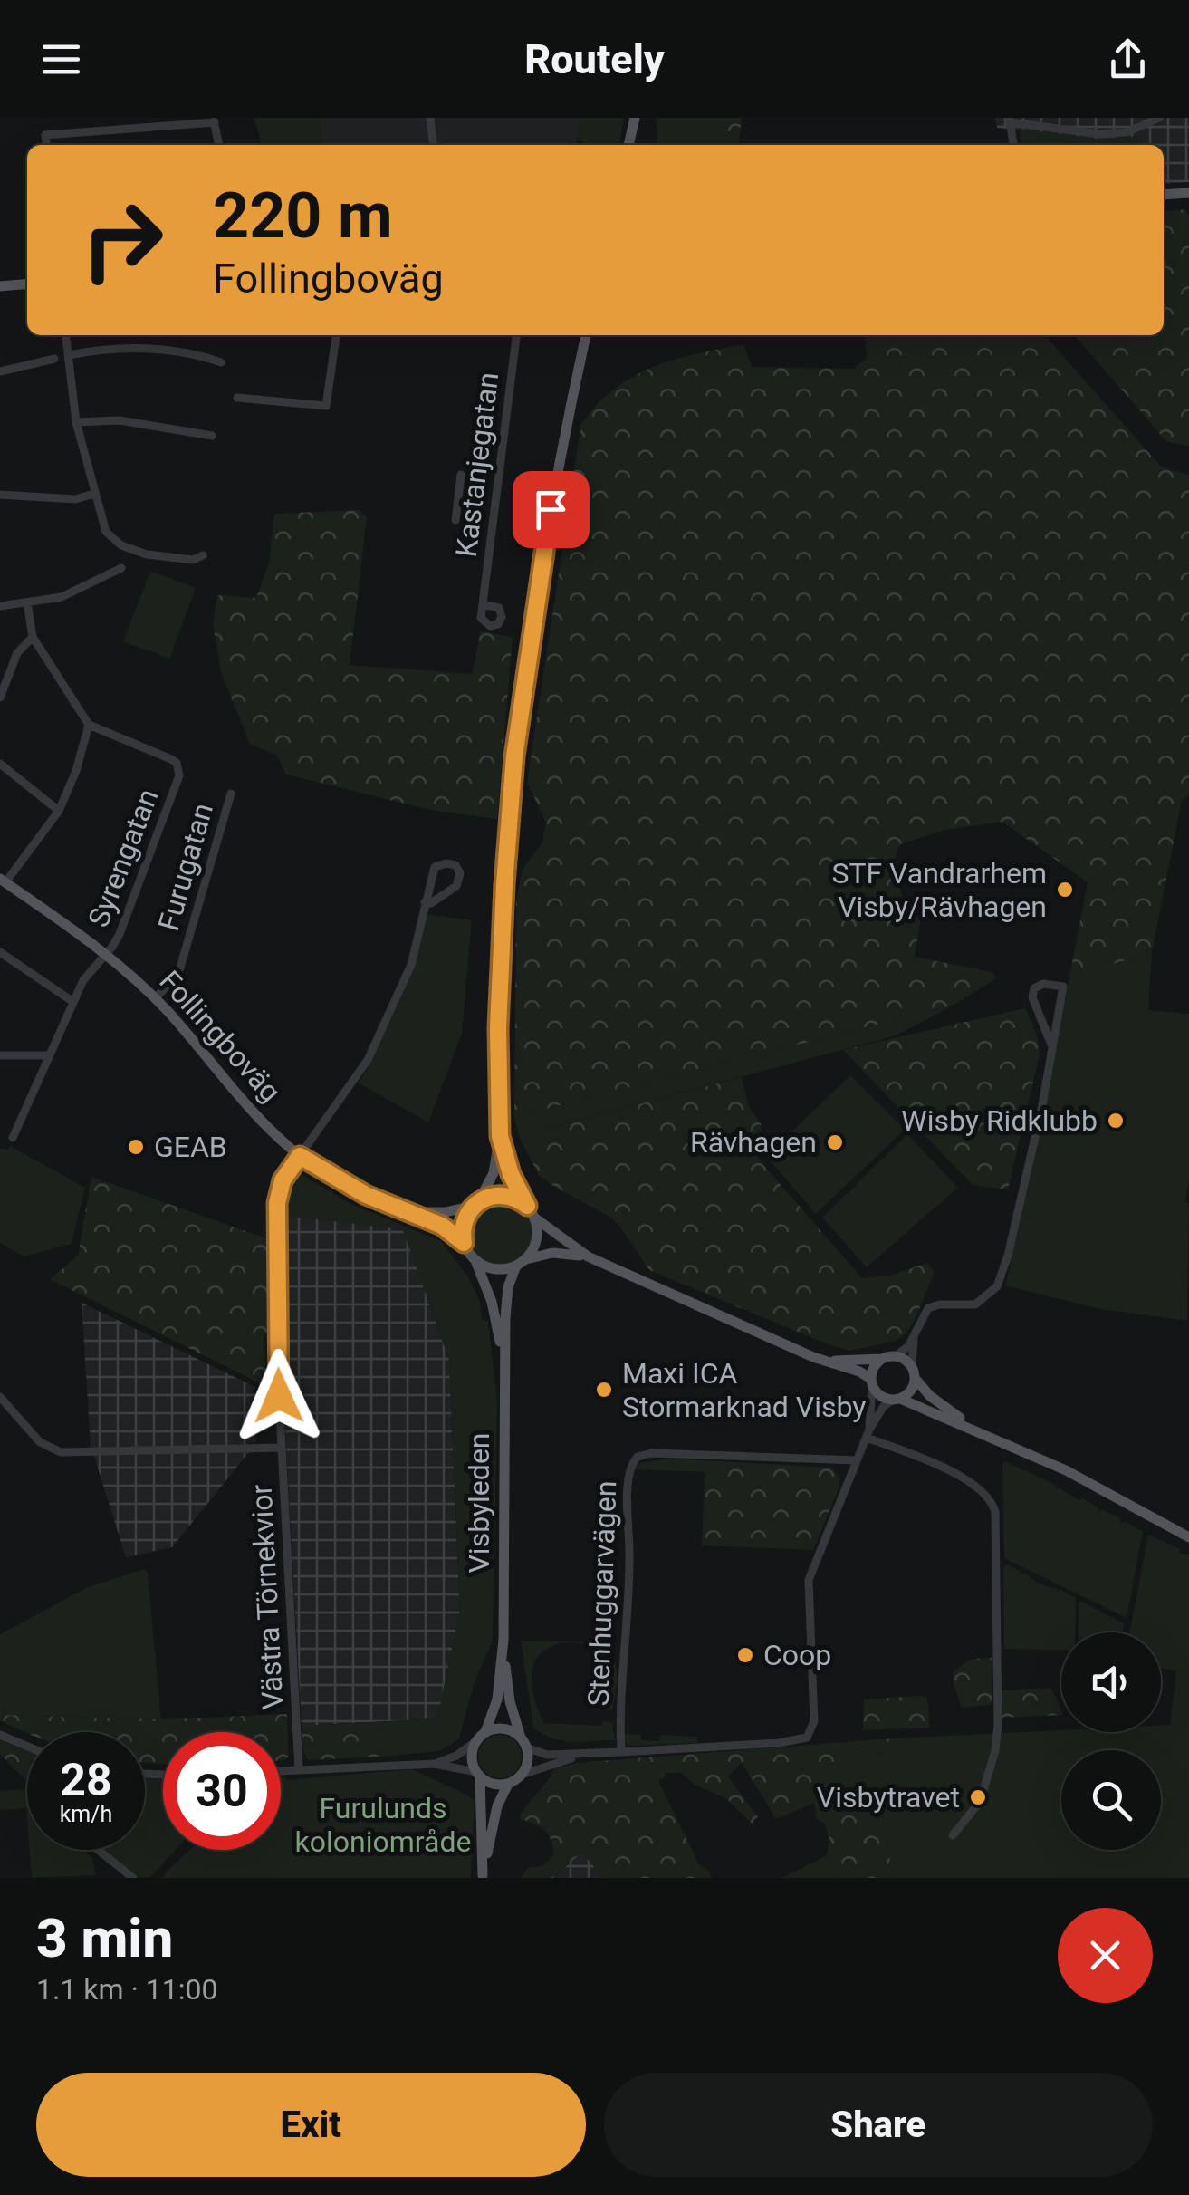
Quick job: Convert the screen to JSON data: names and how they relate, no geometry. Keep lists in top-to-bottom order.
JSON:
{
  "streets": {
    "main road": ["Follingboväg", "Visbyleden"],
    "street": [
      "Kastanjegatan",
      "Syrengatan",
      "Furugatan",
      "Stenhuggarvägen",
      "Västra Törnekvior"
    ]
  },
  "crossings": [
    ["Syrengatan", "Follingboväg"],
    ["Furugatan", "Follingboväg"],
    ["Follingboväg", "Visbyleden"],
    ["Follingboväg", "Västra Törnekvior"]
  ],
  "parks": ["Furulunds koloniområde"],
  "places": [
    "STF Vandrarhem Visby/Rävhagen",
    "Wisby Ridklubb",
    "Rävhagen",
    "GEAB",
    "Maxi ICA Stormarknad Visby",
    "Coop",
    "Visbytravet"
  ],
  "page": {
    "header": "Routely",
    "turn": ["220 m", "Follingboväg"],
    "speed": "28 km/h",
    "limit": "30",
    "heading": ["3 min", "1.1 km · 11:00"],
    "buttons": ["Exit", "Share"]
  }
}
